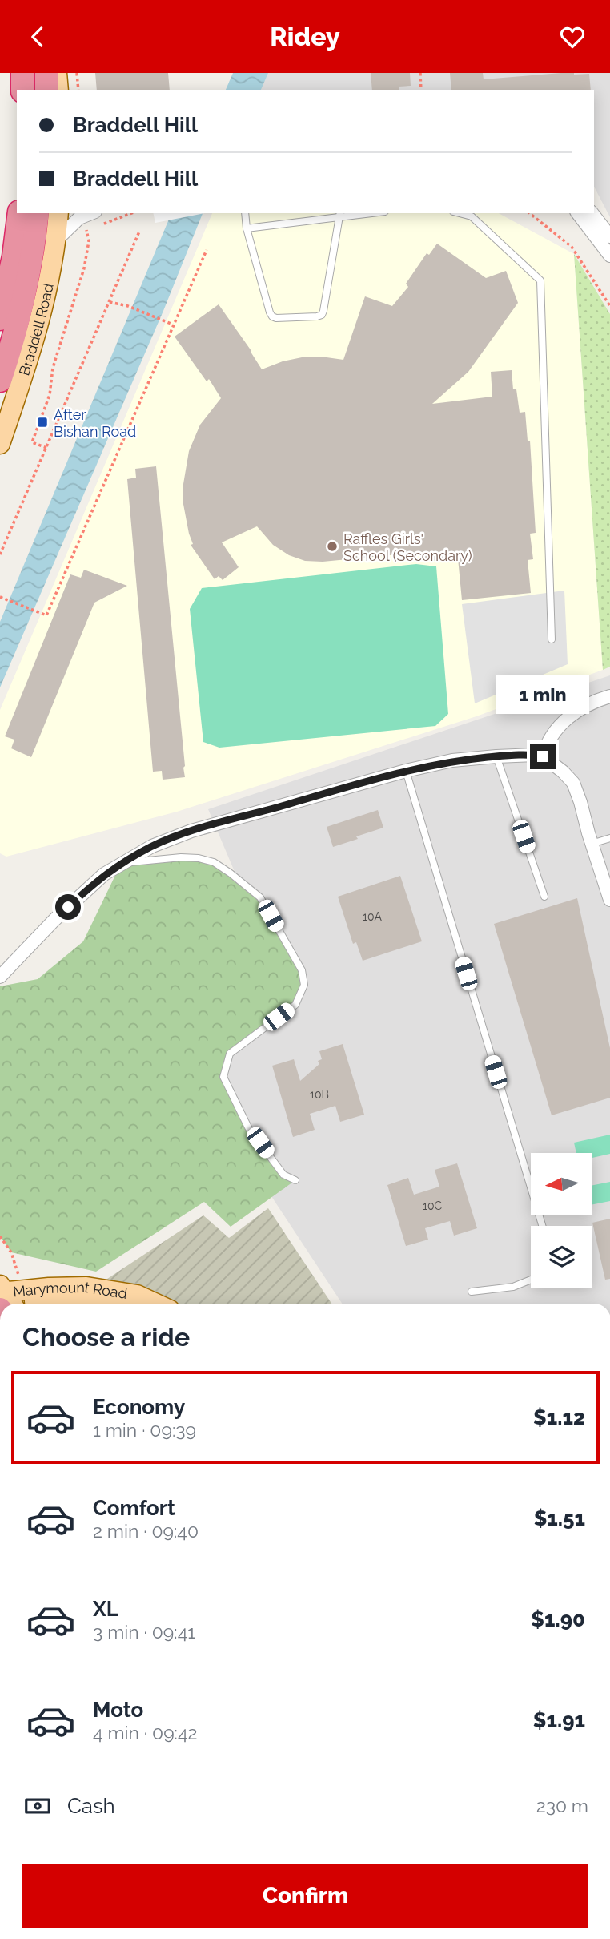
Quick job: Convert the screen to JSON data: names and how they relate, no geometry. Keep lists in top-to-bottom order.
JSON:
{
  "streets": {
    "main road": ["Braddell Road", "Marymount Road"]
  },
  "places": {
    "transit": ["After Bishan Road"],
    "other": ["Raffles Girls' School (Secondary)"]
  },
  "house_numbers": ["10A", "10B", "10C"],
  "north": "left",
  "page": {
    "header": "Ridey",
    "banner": ["Braddell Hill", "Braddell Hill"],
    "bubble": "1 min",
    "heading": "Choose a ride",
    "list": [
      {
        "name": "Economy",
        "note": "1 min · 09:39",
        "value": "$1.12"
      },
      {
        "name": "Comfort",
        "note": "2 min · 09:40",
        "value": "$1.51"
      },
      {
        "name": "XL",
        "note": "3 min · 09:41",
        "value": "$1.90"
      },
      {
        "name": "Moto",
        "note": "4 min · 09:42",
        "value": "$1.91"
      }
    ],
    "pay": ["Cash", "230 m"],
    "buttons": "Confirm"
  }
}
